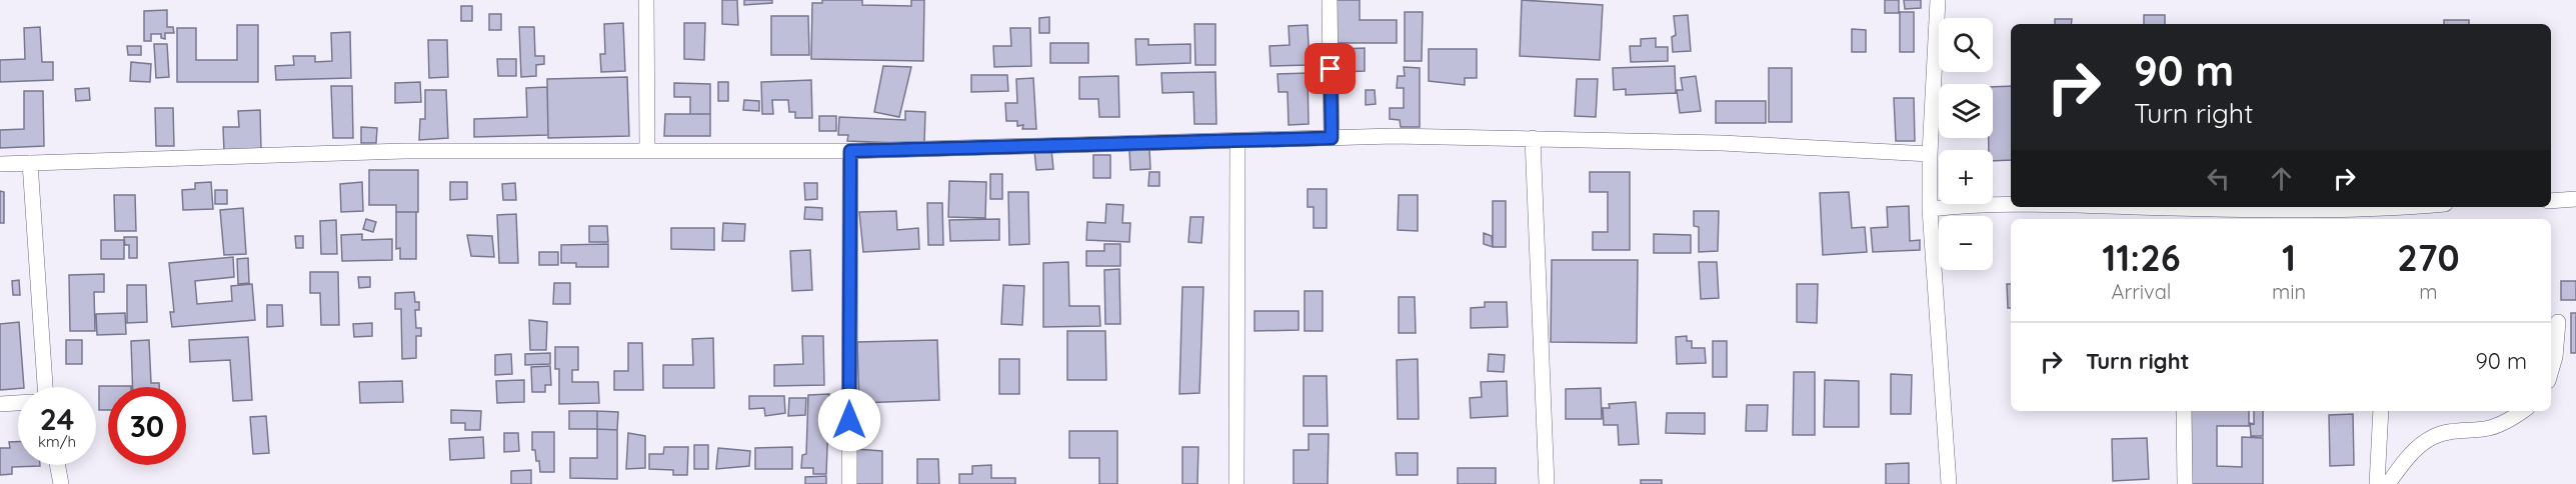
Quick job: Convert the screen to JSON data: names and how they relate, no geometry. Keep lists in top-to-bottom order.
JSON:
{
  "page": {
    "map_buttons": ["+", "−"],
    "turn": ["90 m", "Turn right"],
    "eta": [
      "11:26",
      "Arrival",
      "1",
      "min",
      "270",
      "m"
    ],
    "list": [
      {
        "name": "Turn right",
        "value": "90 m"
      }
    ],
    "speed": "24 km/h",
    "limit": "30"
  }
}
